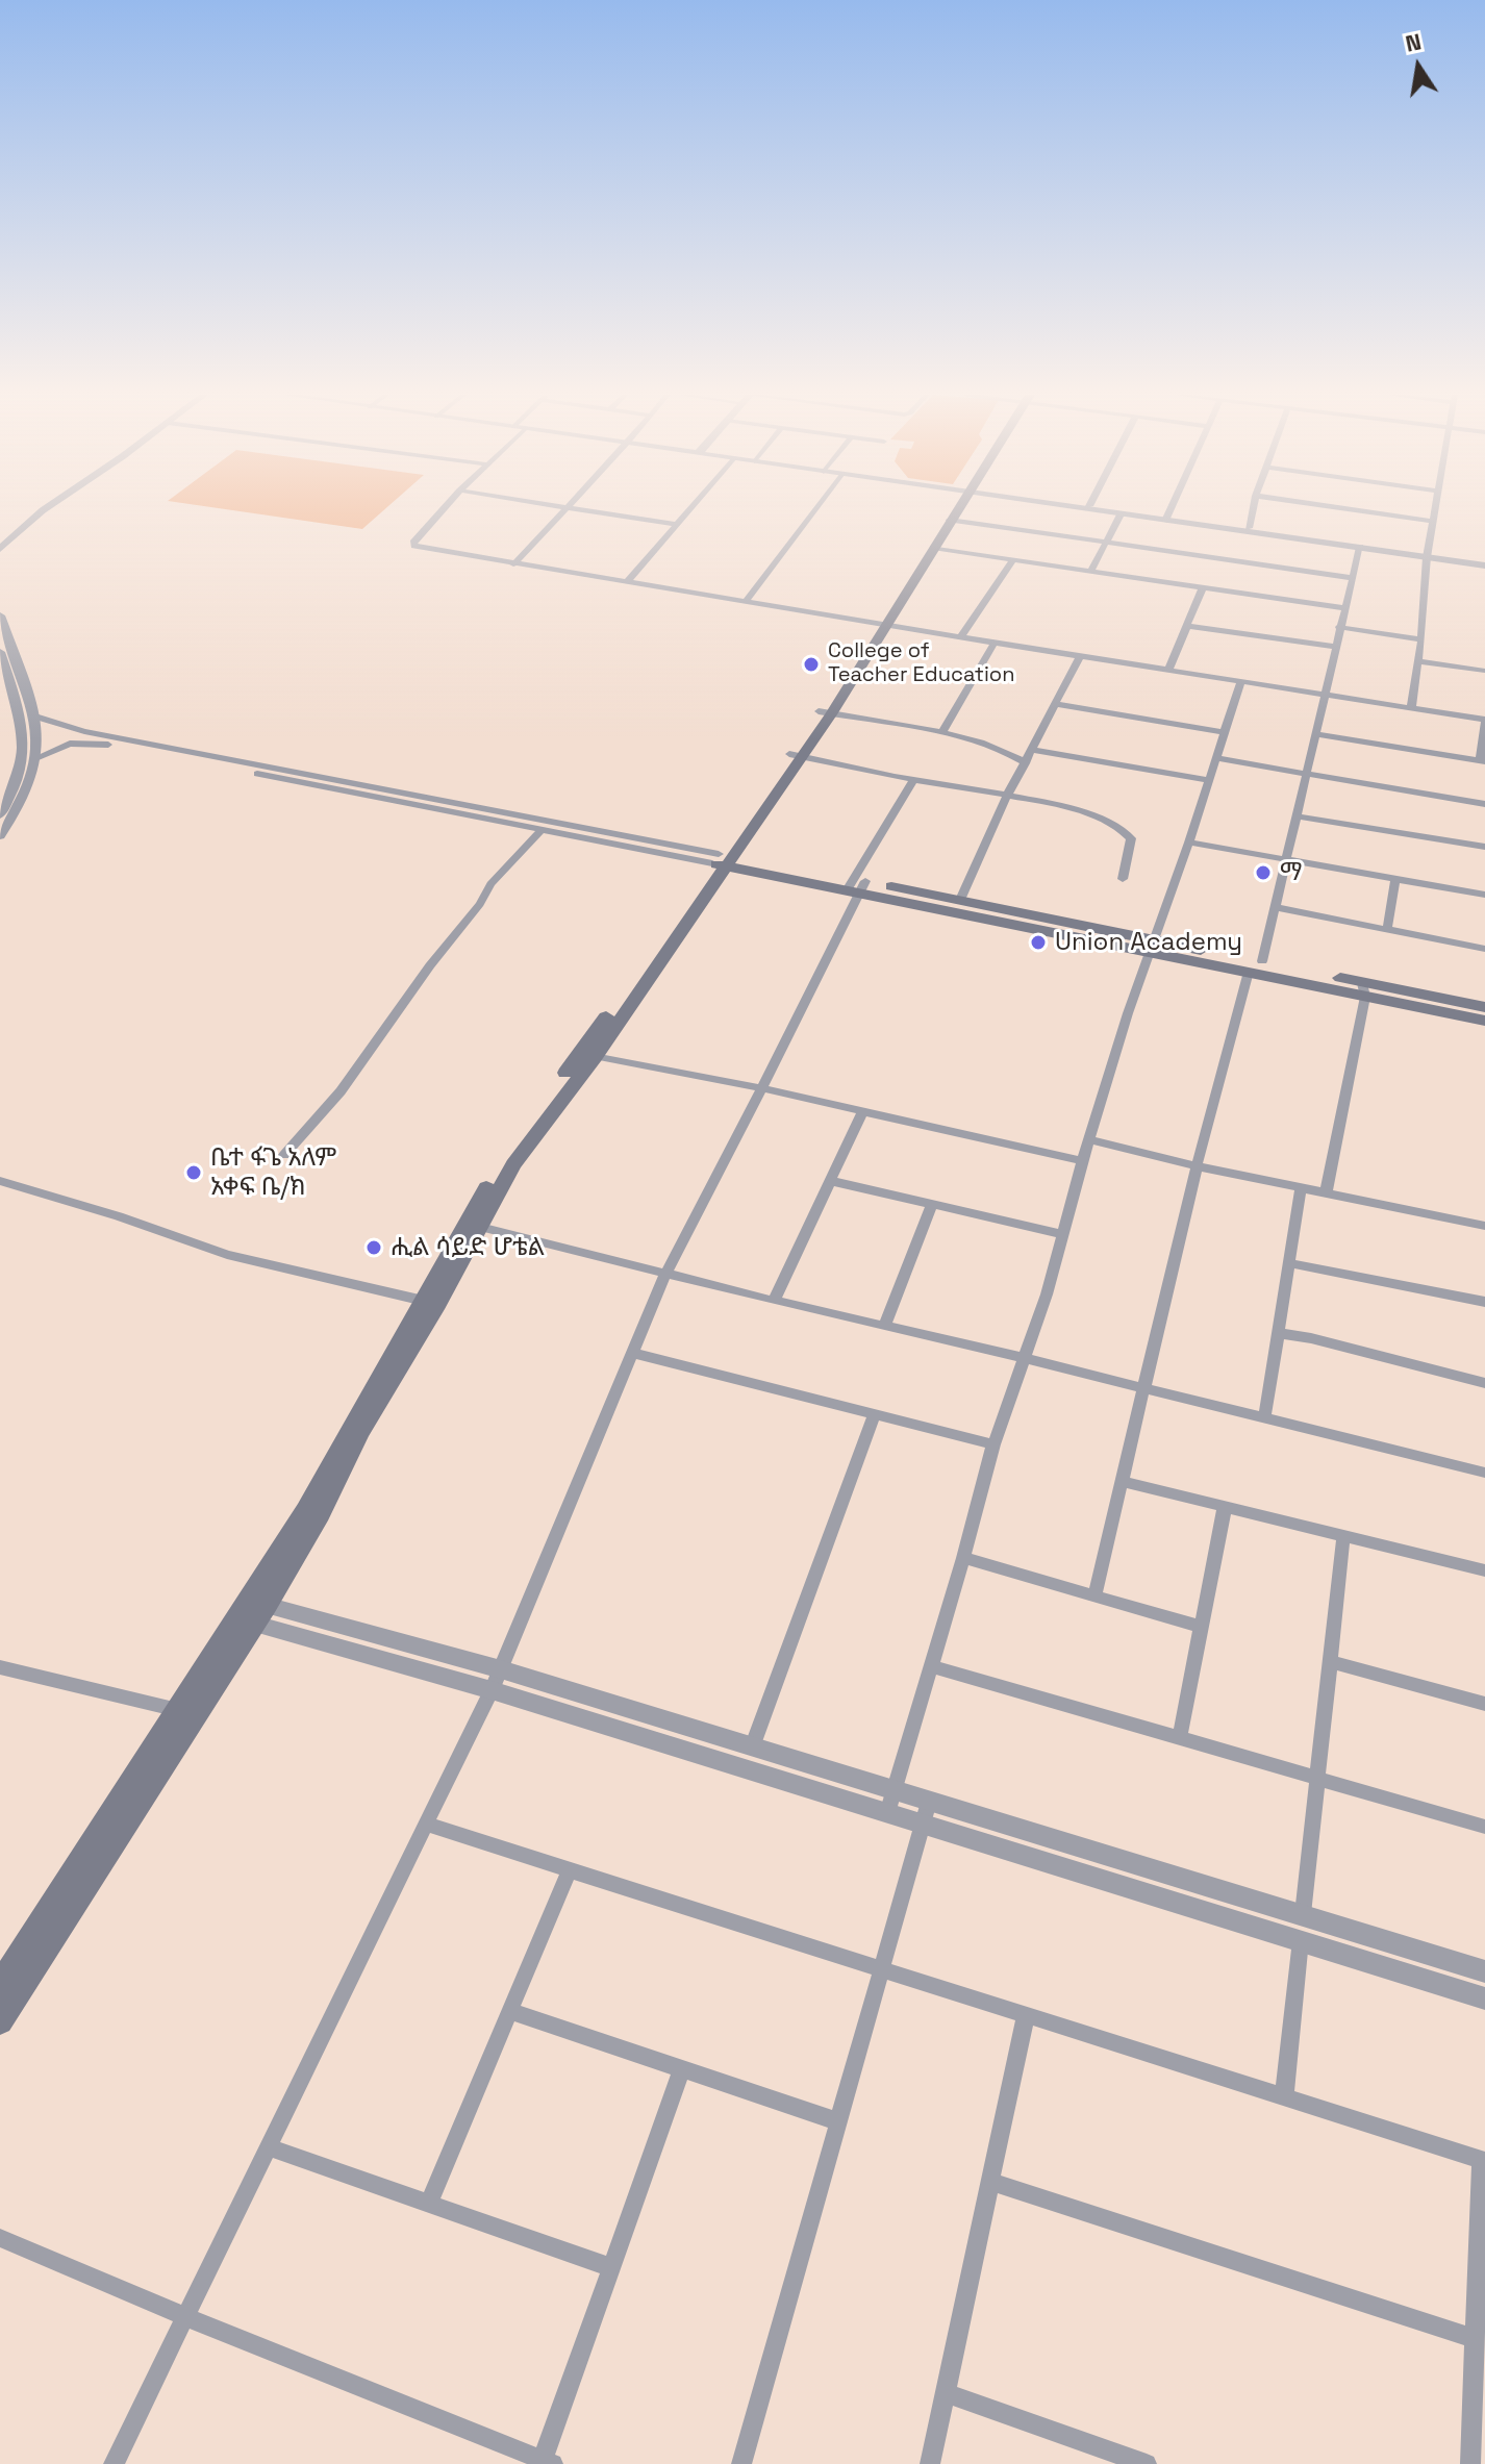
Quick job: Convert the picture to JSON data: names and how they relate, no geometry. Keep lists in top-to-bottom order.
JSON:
{
  "places": [
    "College of Teacher Education",
    "ማ",
    "Union Academy",
    "ቤተ ፋጌ አለም አቀፍ ቤ/ክ",
    "ሒል ሳይድ ሆቴል"
  ],
  "north": "top"
}
